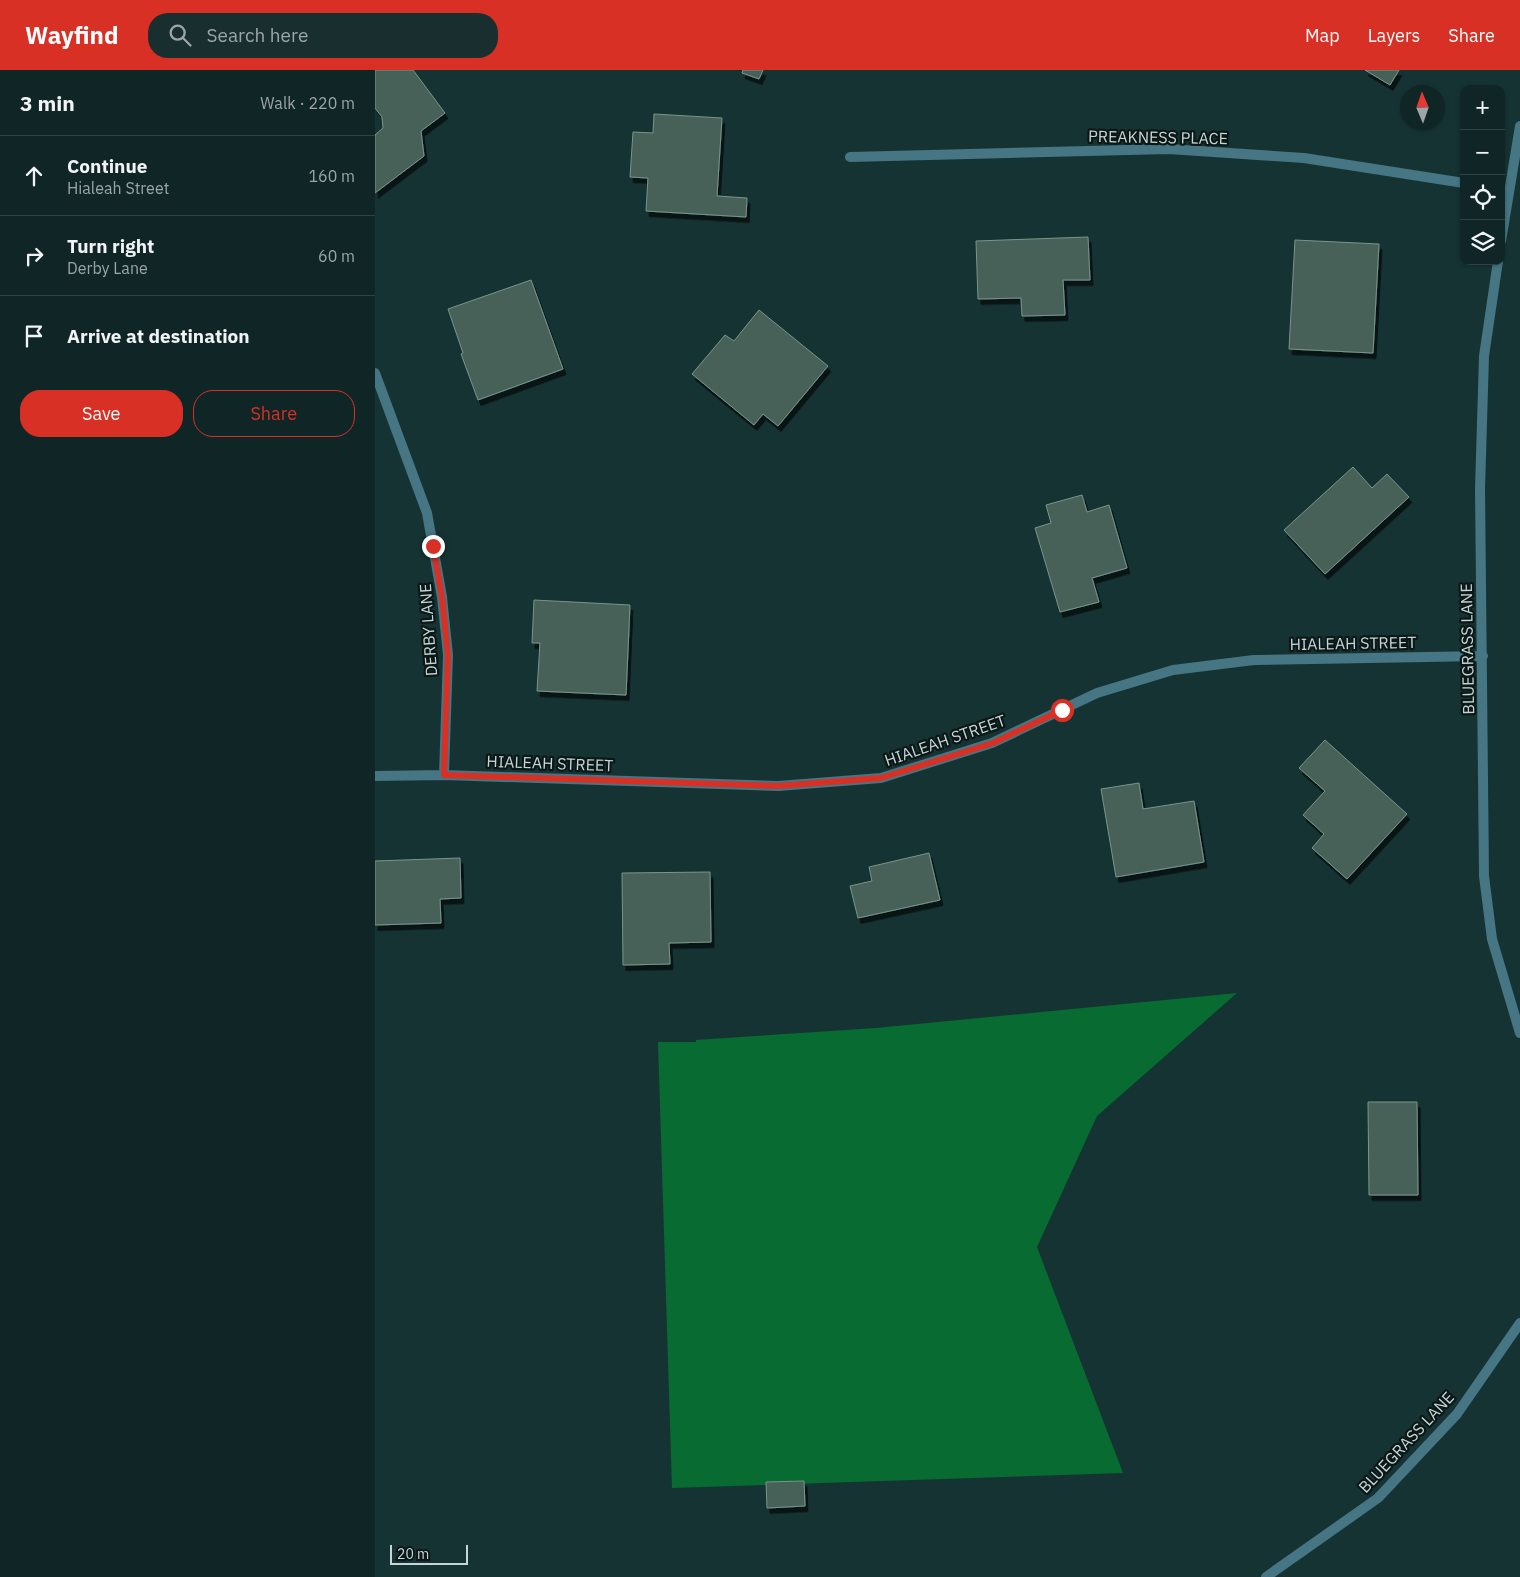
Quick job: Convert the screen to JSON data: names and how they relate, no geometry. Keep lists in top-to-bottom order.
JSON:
{
  "streets": {
    "street": [
      "PREAKNESS PLACE",
      "DERBY LANE",
      "HIALEAH STREET",
      "BLUEGRASS LANE"
    ]
  },
  "crossings": [
    ["DERBY LANE", "HIALEAH STREET"],
    ["HIALEAH STREET", "BLUEGRASS LANE"]
  ],
  "scale_bar": "20 m",
  "north": "top",
  "page": {
    "header": "Wayfind",
    "search": "Search here",
    "nav": ["Map", "Layers", "Share"],
    "heading": ["3 min", "Walk · 220 m"],
    "map_buttons": ["+", "−"],
    "list": [
      ["Continue", "Hialeah Street", "160 m"],
      ["Turn right", "Derby Lane", "60 m"],
      "Arrive at destination"
    ],
    "buttons": ["Save", "Share"],
    "scale": "20 m"
  }
}
